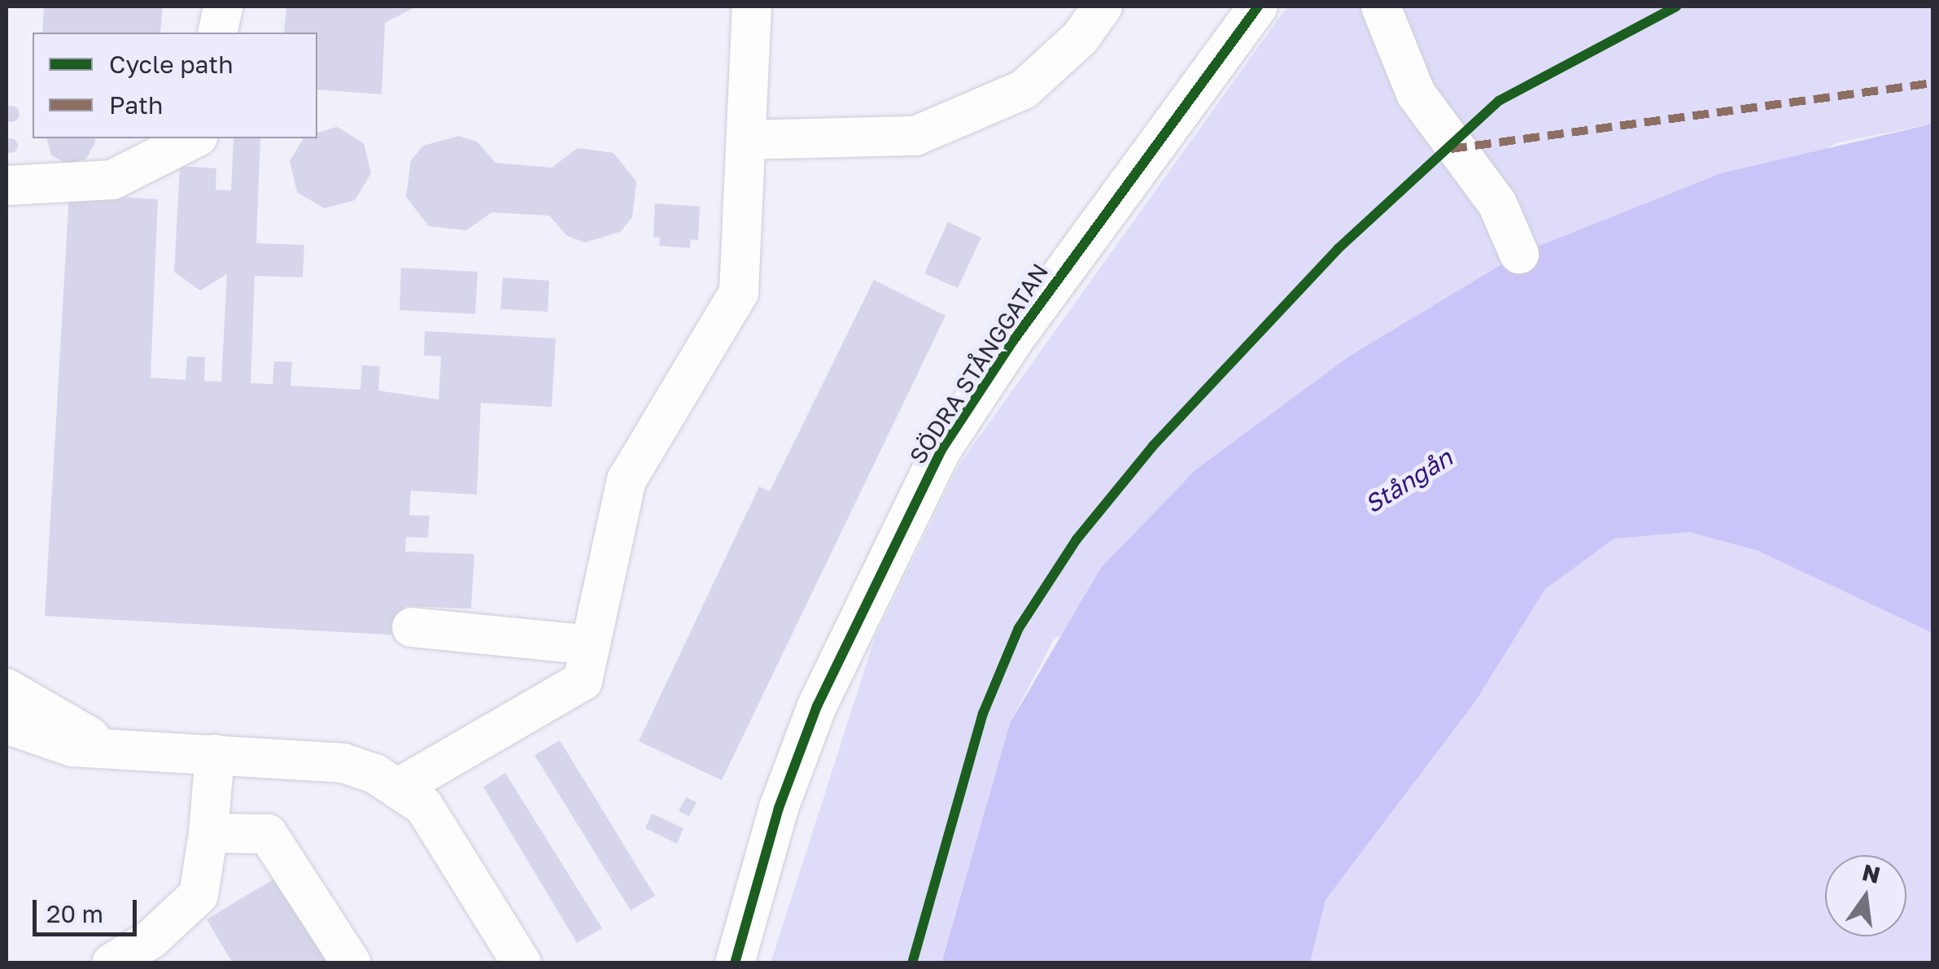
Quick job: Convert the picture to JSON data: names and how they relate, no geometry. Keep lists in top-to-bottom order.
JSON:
{
  "streets": {
    "street": ["SÖDRA STÅNGGATAN"]
  },
  "water": ["Stångån"],
  "legend": ["Cycle path", "Path"],
  "scale_bar": "20 m",
  "north": "top"
}
